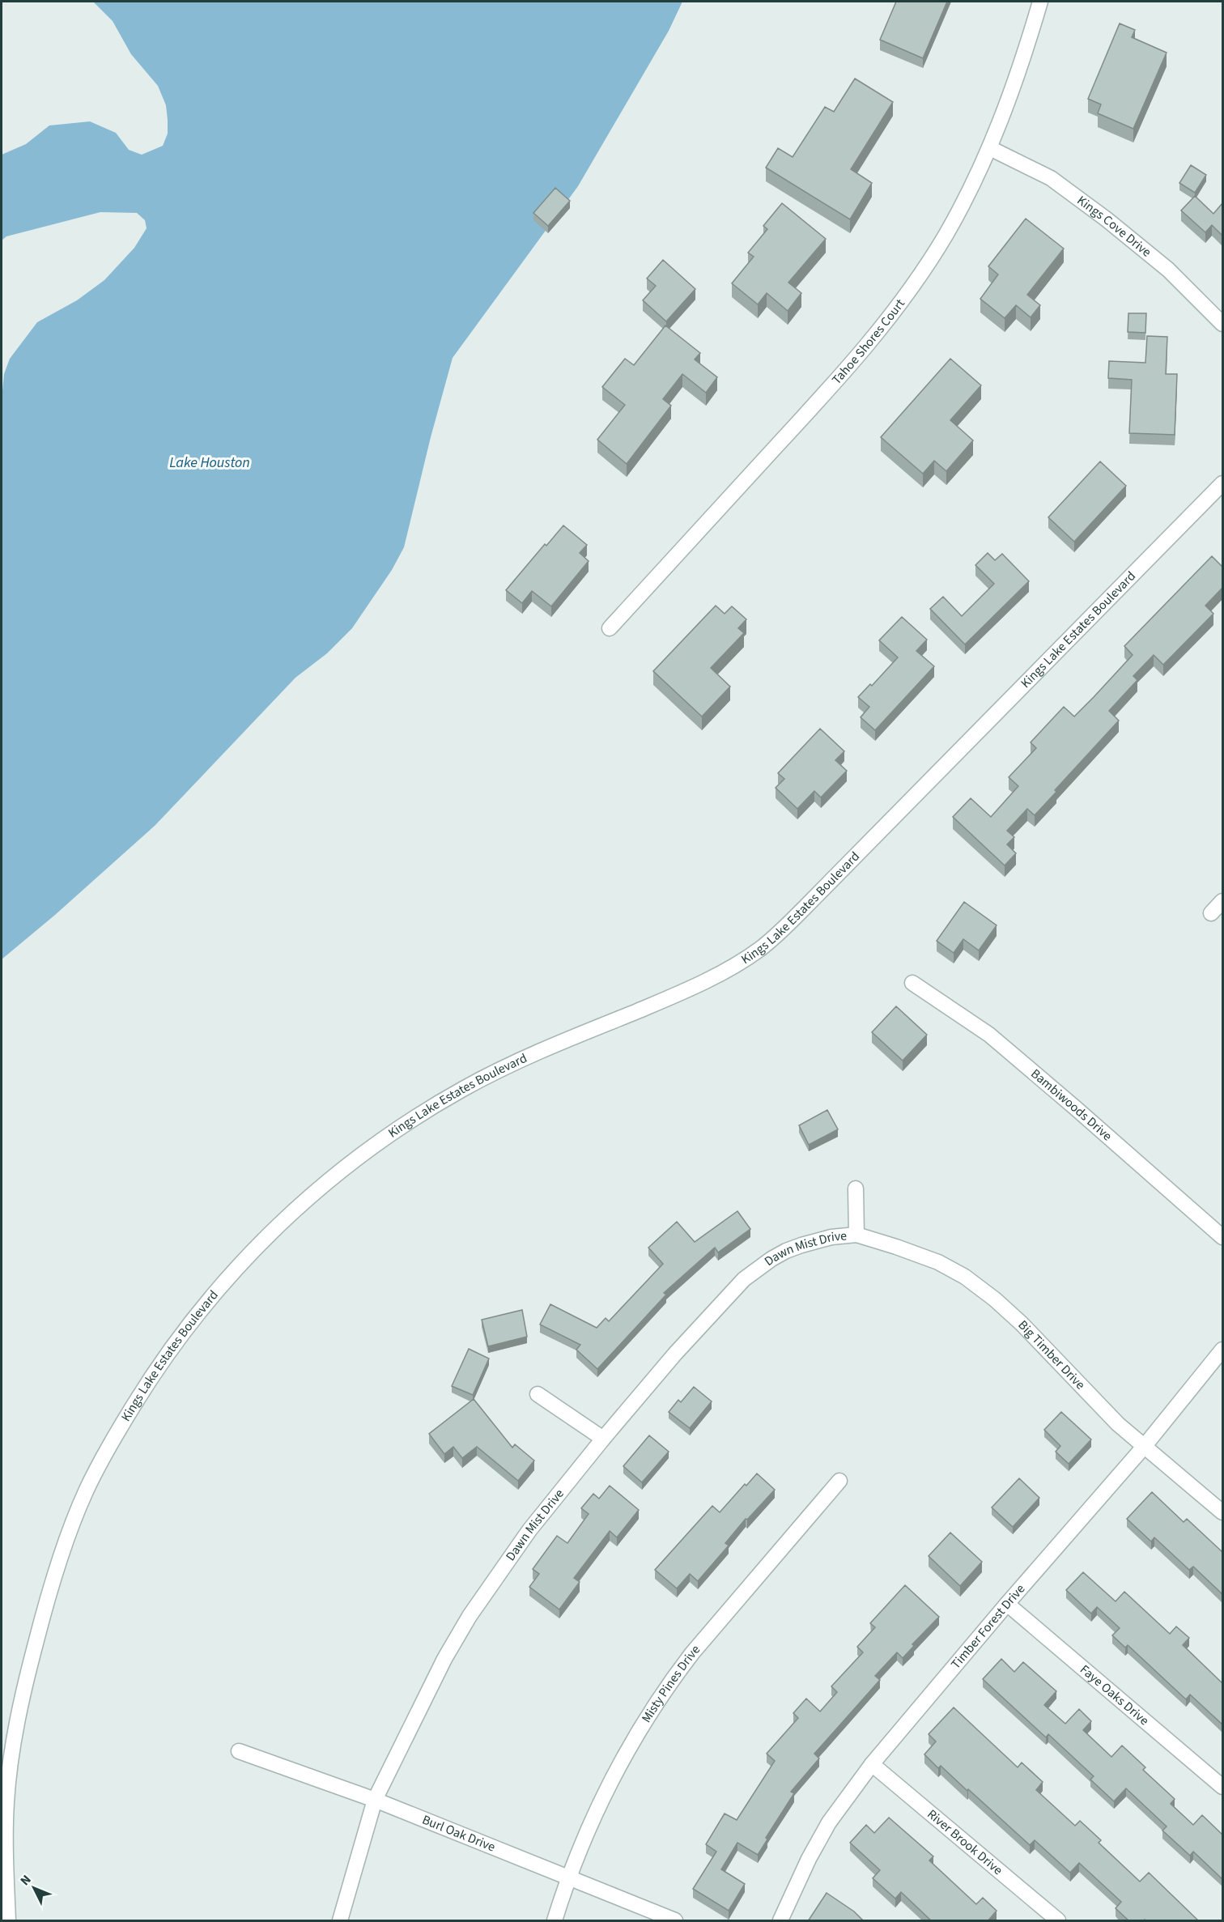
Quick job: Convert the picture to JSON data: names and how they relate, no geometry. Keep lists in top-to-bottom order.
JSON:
{
  "streets": {
    "street": [
      "Kings Cove Drive",
      "Tahoe Shores Court",
      "Kings Lake Estates Boulevard",
      "Bambiwoods Drive",
      "Dawn Mist Drive",
      "Big Timber Drive",
      "Timber Forest Drive",
      "Misty Pines Drive",
      "Faye Oaks Drive",
      "Burl Oak Drive",
      "River Brook Drive"
    ]
  },
  "crossings": [
    ["Kings Cove Drive", "Tahoe Shores Court"],
    ["Dawn Mist Drive", "Big Timber Drive"],
    ["Dawn Mist Drive", "Burl Oak Drive"],
    ["Big Timber Drive", "Timber Forest Drive"],
    ["Timber Forest Drive", "Faye Oaks Drive"],
    ["Timber Forest Drive", "River Brook Drive"],
    ["Misty Pines Drive", "Burl Oak Drive"]
  ],
  "water": ["Lake Houston"],
  "north": "top left"
}
